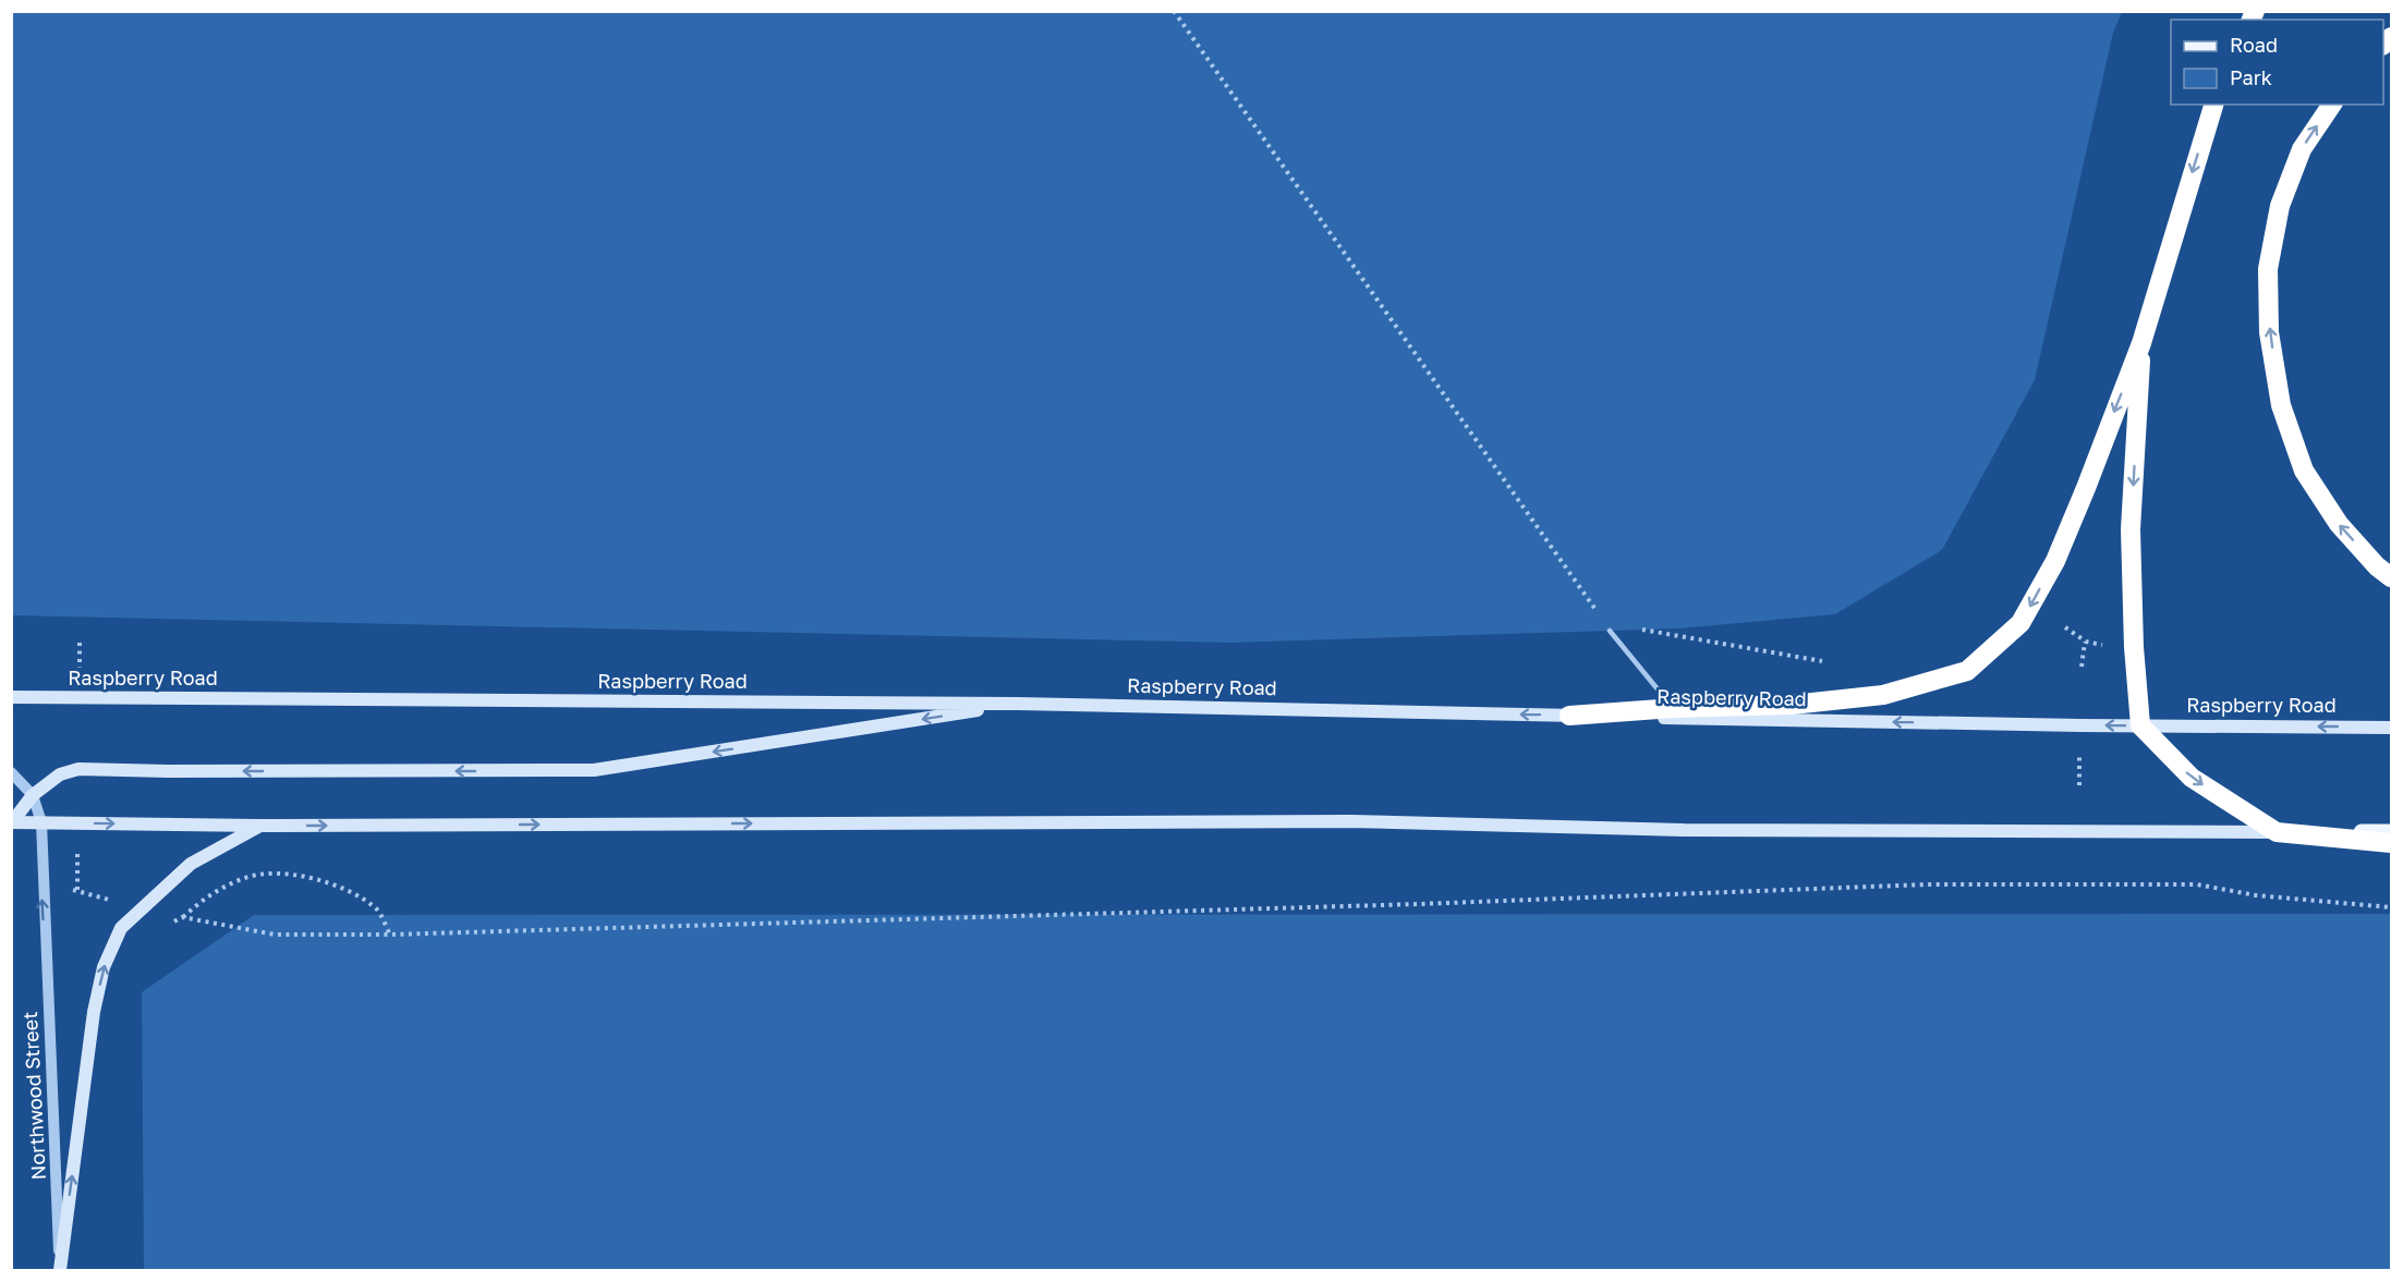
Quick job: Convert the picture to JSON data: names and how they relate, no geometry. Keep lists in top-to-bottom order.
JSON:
{
  "streets": {
    "main road": ["Raspberry Road"],
    "street": ["Northwood Street"]
  },
  "one_way": ["Northwood Street"],
  "legend": ["Road", "Park"]
}
